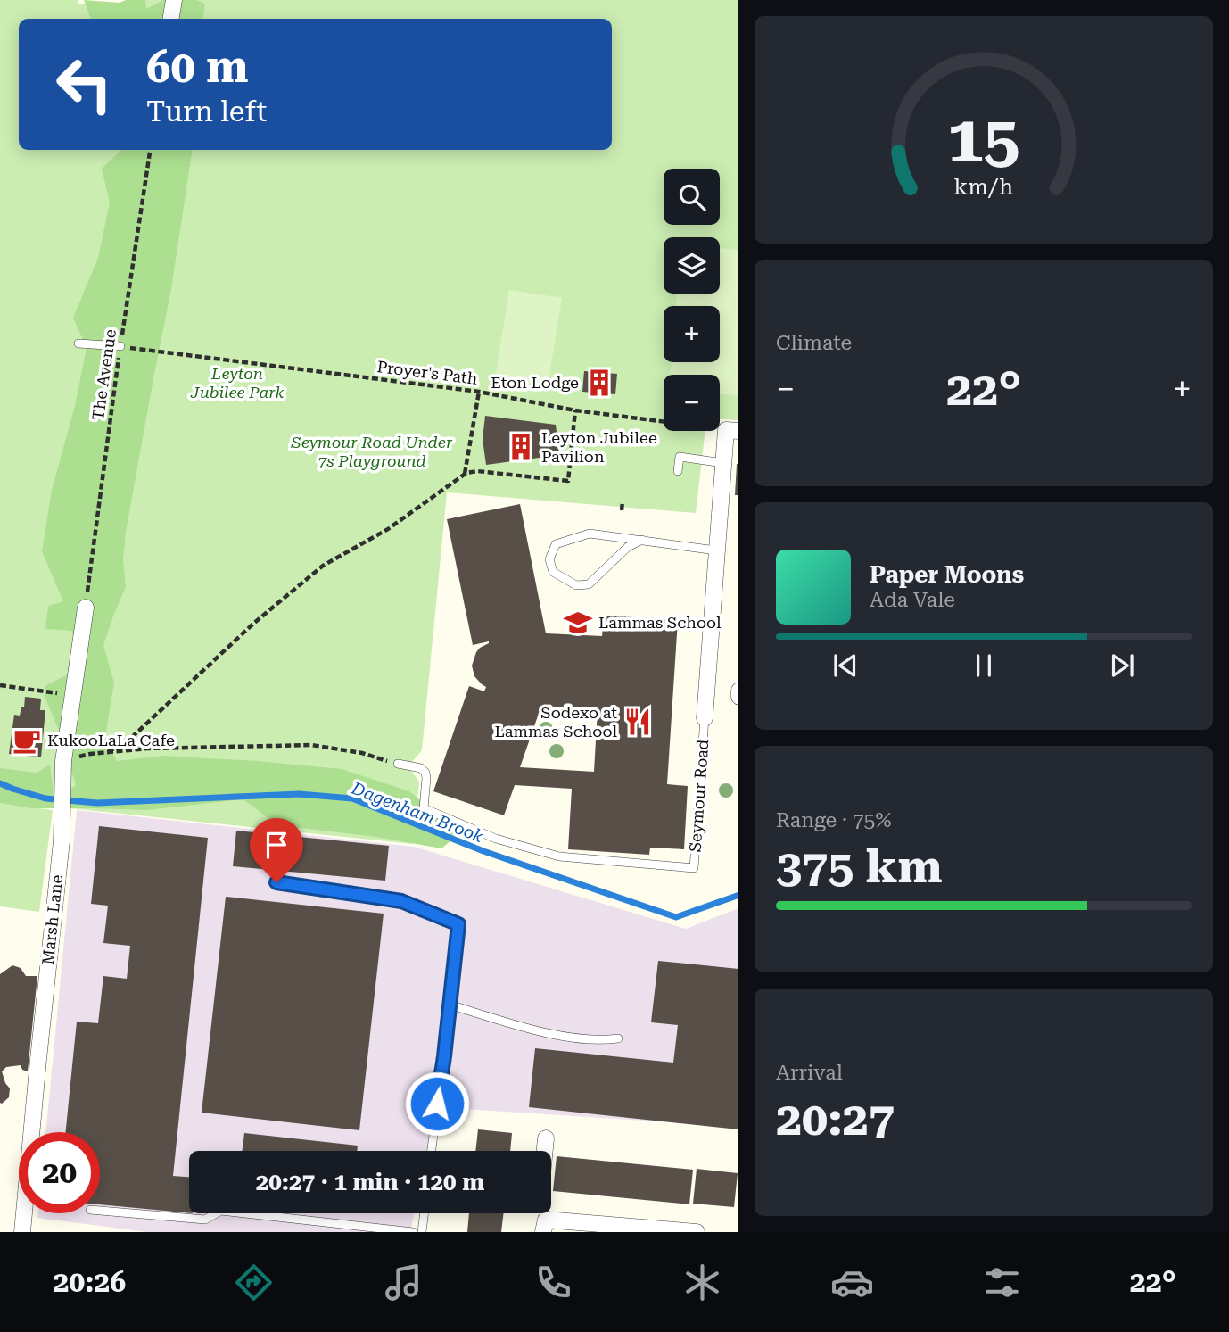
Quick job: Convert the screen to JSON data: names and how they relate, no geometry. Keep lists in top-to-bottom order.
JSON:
{
  "streets": {
    "street": ["Seymour Road", "Marsh Lane"],
    "path": ["Proyer's Path", "The Avenue"]
  },
  "crossings": [
    ["Proyer's Path", "The Avenue"],
    ["Proyer's Path", "Seymour Road"],
    ["The Avenue", "Marsh Lane"]
  ],
  "water": ["Dagenham Brook"],
  "parks": ["Leyton Jubilee Park", "Seymour Road Under 7s Playground"],
  "places": {
    "building": ["Eton Lodge", "Leyton Jubilee Pavilion"],
    "school or university": ["Lammas School"],
    "restaurant": ["Sodexo at Lammas School"],
    "cafe": ["KukooLaLa Cafe"]
  },
  "page": {
    "turn": ["60 m", "Turn left"],
    "map_buttons": ["+", "−"],
    "tile": [
      "Climate",
      ["Range · 75%", "375 km"],
      ["Arrival", "20:27"]
    ],
    "heat": ["−", "22°", "+"],
    "song": ["Paper Moons", "Ada Vale"],
    "limit": "20",
    "trip": "20:27 · 1 min · 120 m",
    "tabs": ["20:26", "22°"],
    "gauge": ["15", "km/h"]
  }
}
